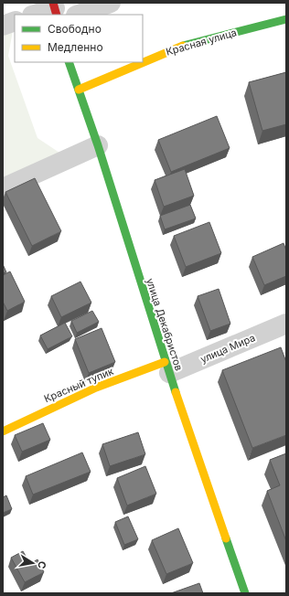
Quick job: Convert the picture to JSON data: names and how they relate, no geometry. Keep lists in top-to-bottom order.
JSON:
{
  "streets": {
    "street": [
      "Красная улица",
      "улица Декабристов",
      "улица Мира",
      "Красный тупик"
    ]
  },
  "crossings": [
    ["Красная улица", "улица Декабристов"],
    ["улица Декабристов", "улица Мира"],
    ["улица Декабристов", "Красный тупик"],
    ["улица Мира", "Красный тупик"]
  ],
  "legend": ["Свободно", "Медленно"],
  "north": "right"
}
